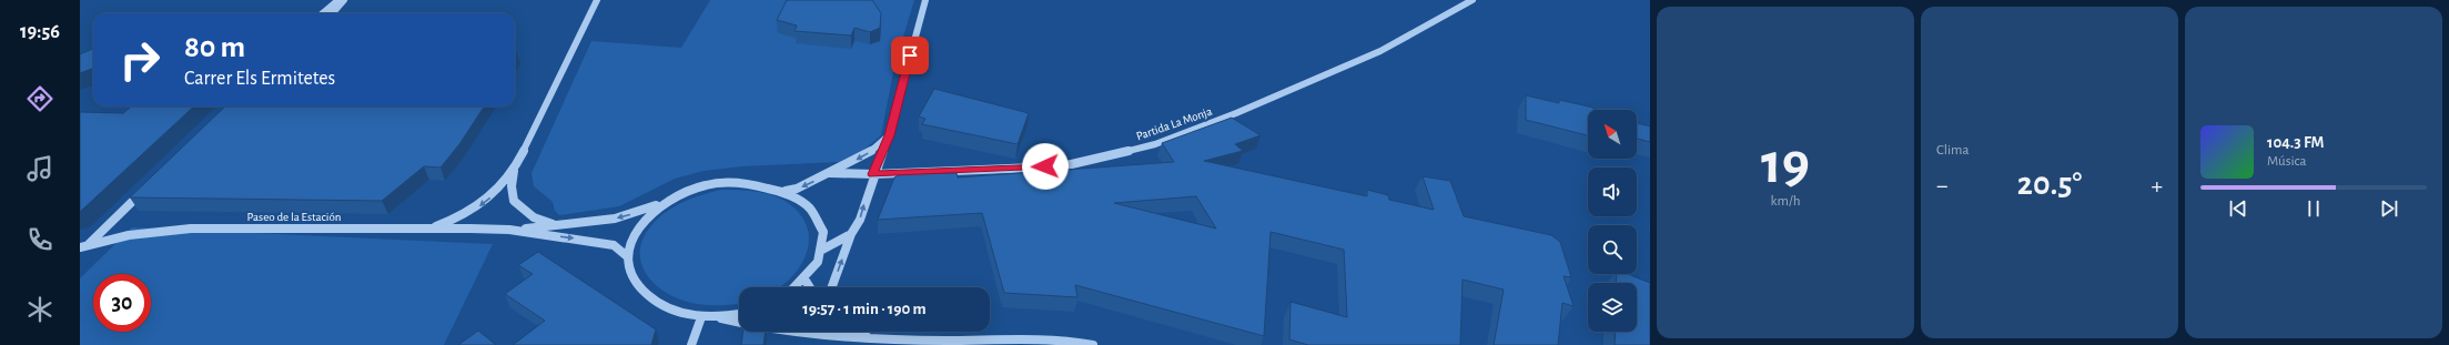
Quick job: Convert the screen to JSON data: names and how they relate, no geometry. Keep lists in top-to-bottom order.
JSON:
{
  "streets": {
    "street": ["Partida La Monja", "Paseo de la Estación"]
  },
  "north": "top left",
  "page": {
    "tabs": "19:56",
    "tile": [
      ["19", "km/h"],
      "Clima"
    ],
    "turn": ["80 m", "Carrer Els Ermitetes"],
    "song": ["104.3 FM", "Música"],
    "heat": ["−", "20.5°", "+"],
    "limit": "30",
    "trip": "19:57 · 1 min · 190 m"
  }
}
